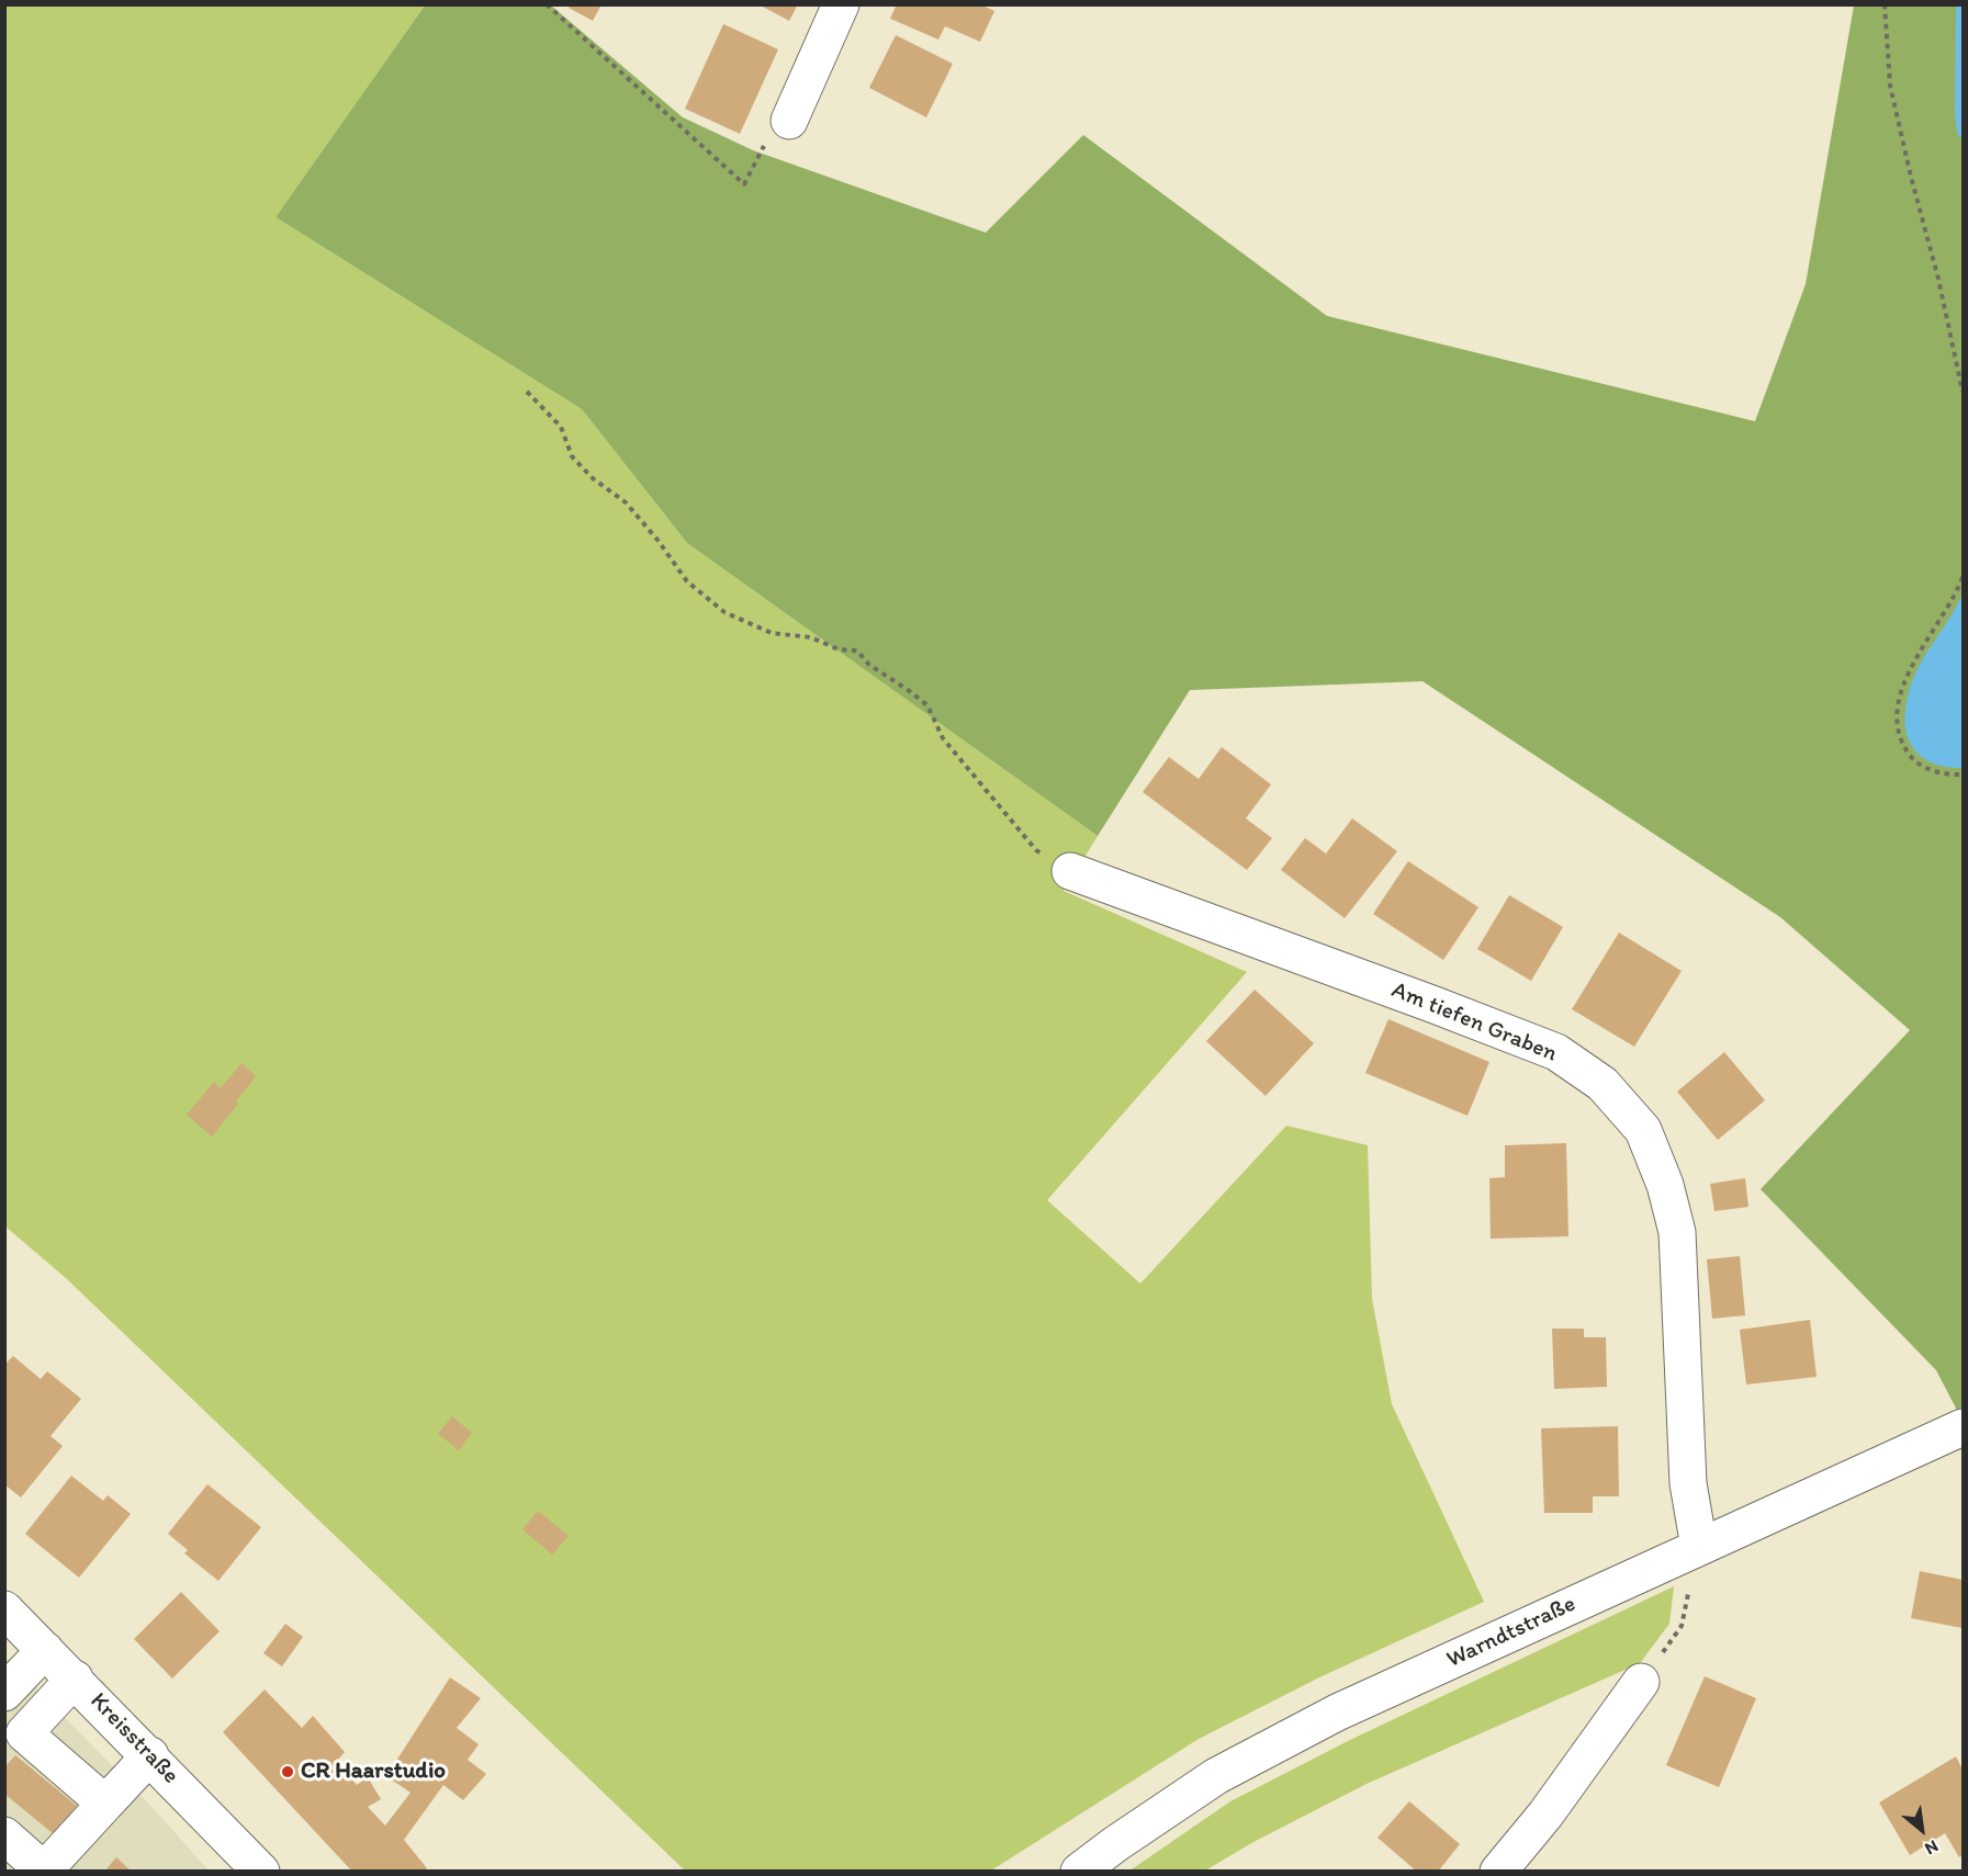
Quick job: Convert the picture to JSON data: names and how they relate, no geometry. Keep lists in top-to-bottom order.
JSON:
{
  "streets": {
    "street": ["Am tiefen Graben", "Warndtstraße", "Kreisstraße"]
  },
  "crossings": [
    ["Am tiefen Graben", "Warndtstraße"]
  ],
  "places": ["CR Haarstudio"],
  "north": "bottom right"
}
